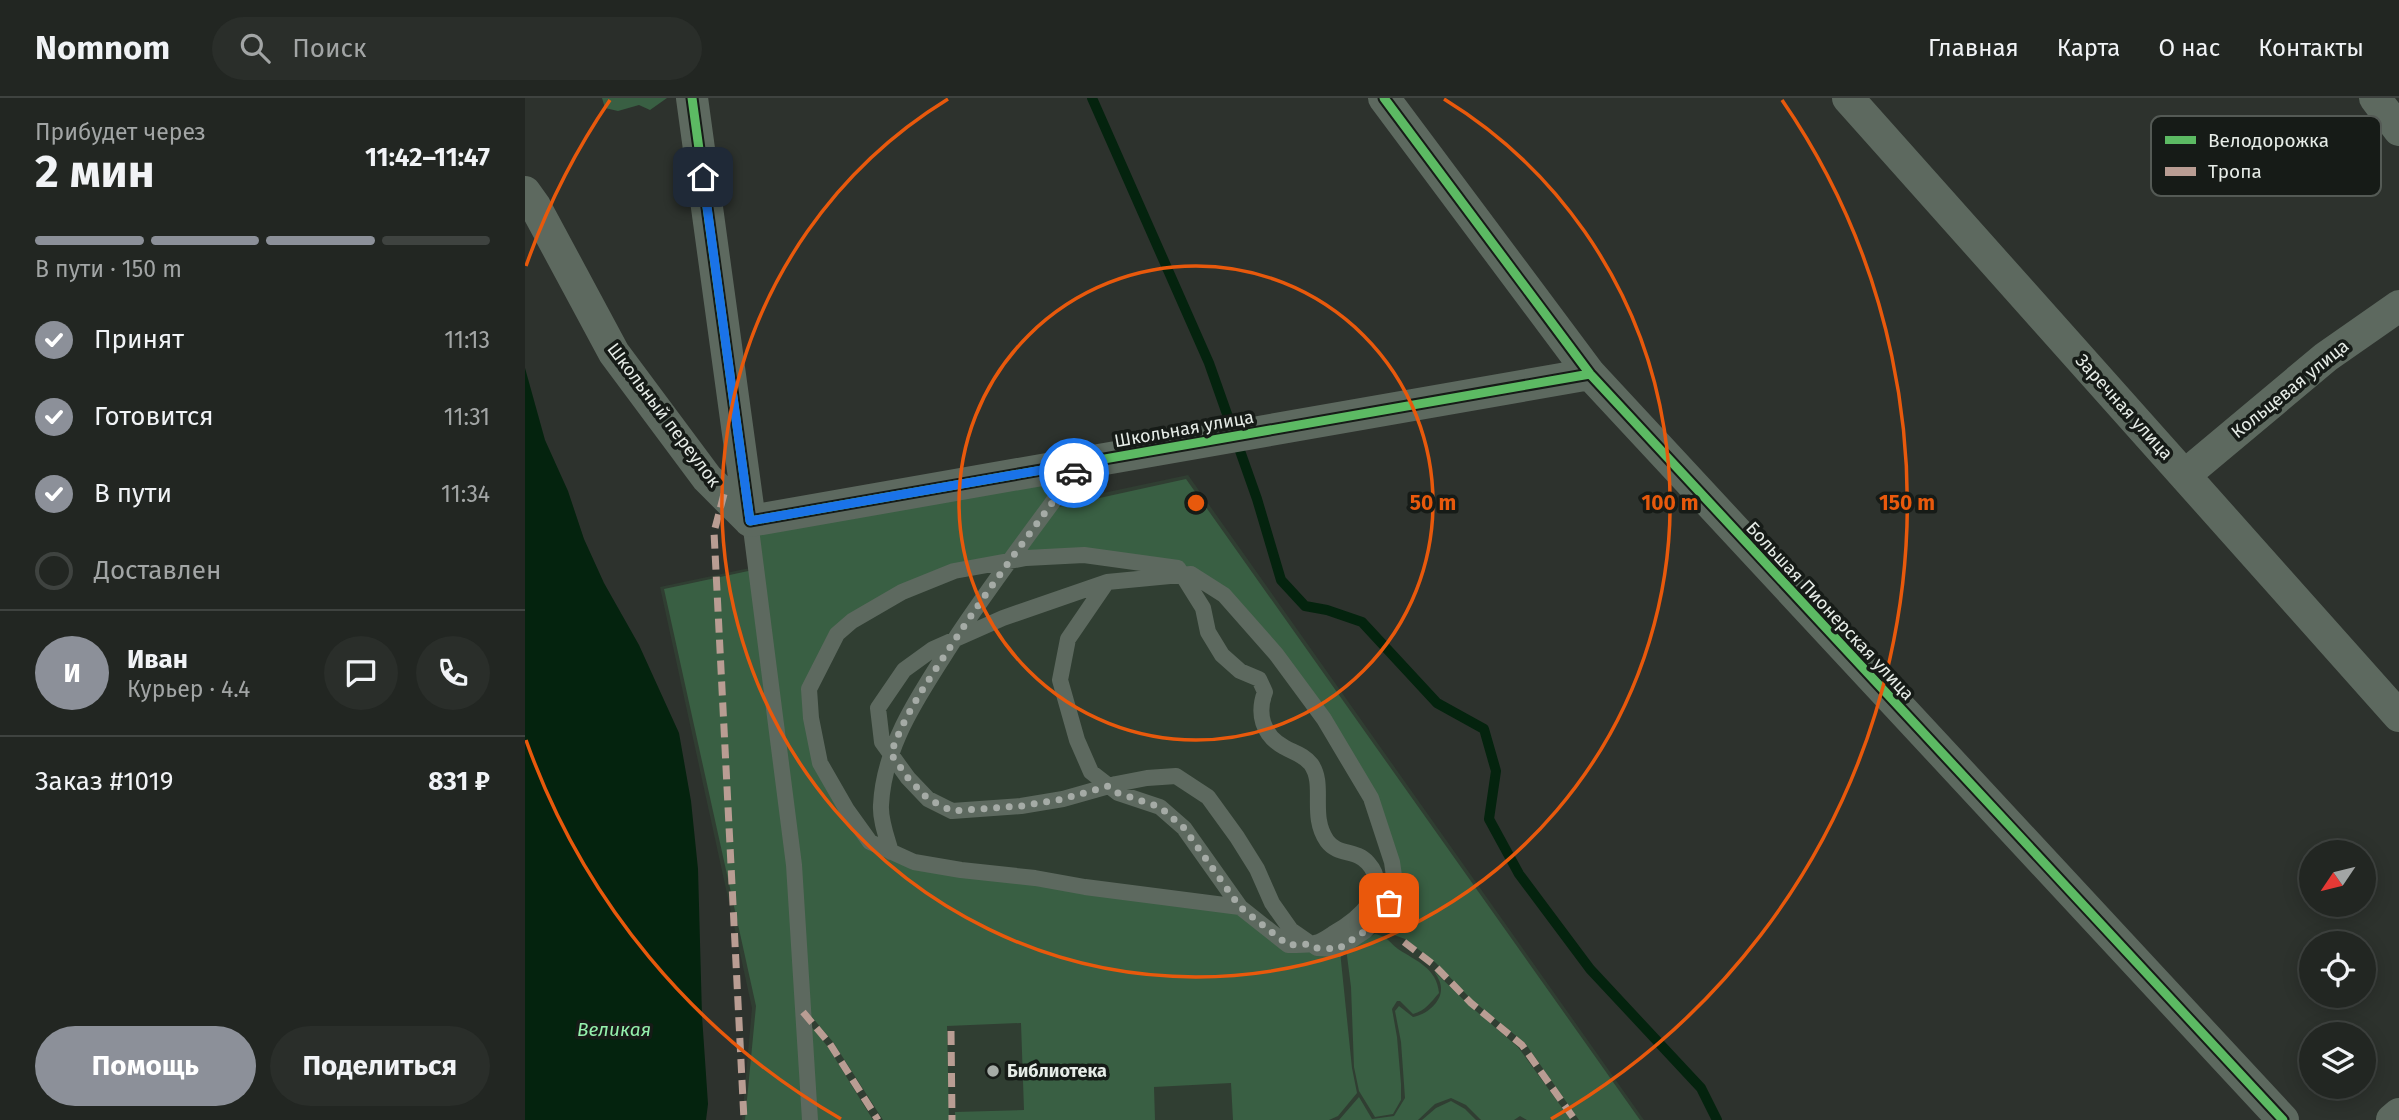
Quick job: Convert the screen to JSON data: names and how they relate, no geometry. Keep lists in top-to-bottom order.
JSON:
{
  "streets": {
    "street": [
      "Кольцевая улица",
      "Заречная улица",
      "Школьный переулок",
      "Школьная улица",
      "Большая Пионерская улица"
    ]
  },
  "crossings": [
    ["Кольцевая улица", "Заречная улица"],
    ["Школьный переулок", "Школьная улица"],
    ["Школьная улица", "Большая Пионерская улица"]
  ],
  "water": ["Великая"],
  "places": ["Библиотека"],
  "legend": ["Велодорожка", "Тропа"],
  "north": "bottom left",
  "page": {
    "header": "Nomnom",
    "search": "Поиск",
    "nav": [
      "Главная",
      "Карта",
      "О нас",
      "Контакты"
    ],
    "heading": ["2 мин", "Прибудет через", "11:42–11:47"],
    "panel": [
      "Иван",
      "Курьер · 4.4",
      "Заказ #1019",
      "831 ₽"
    ],
    "bar": "В пути · 150 m",
    "list": [
      ["Принят", "11:13"],
      ["Готовится", "11:31"],
      ["В пути", "11:34"],
      "Доставлен"
    ],
    "round": "И",
    "buttons": ["Помощь", "Поделиться"]
  },
  "rings": ["50 m", "100 m", "150 m"]
}
